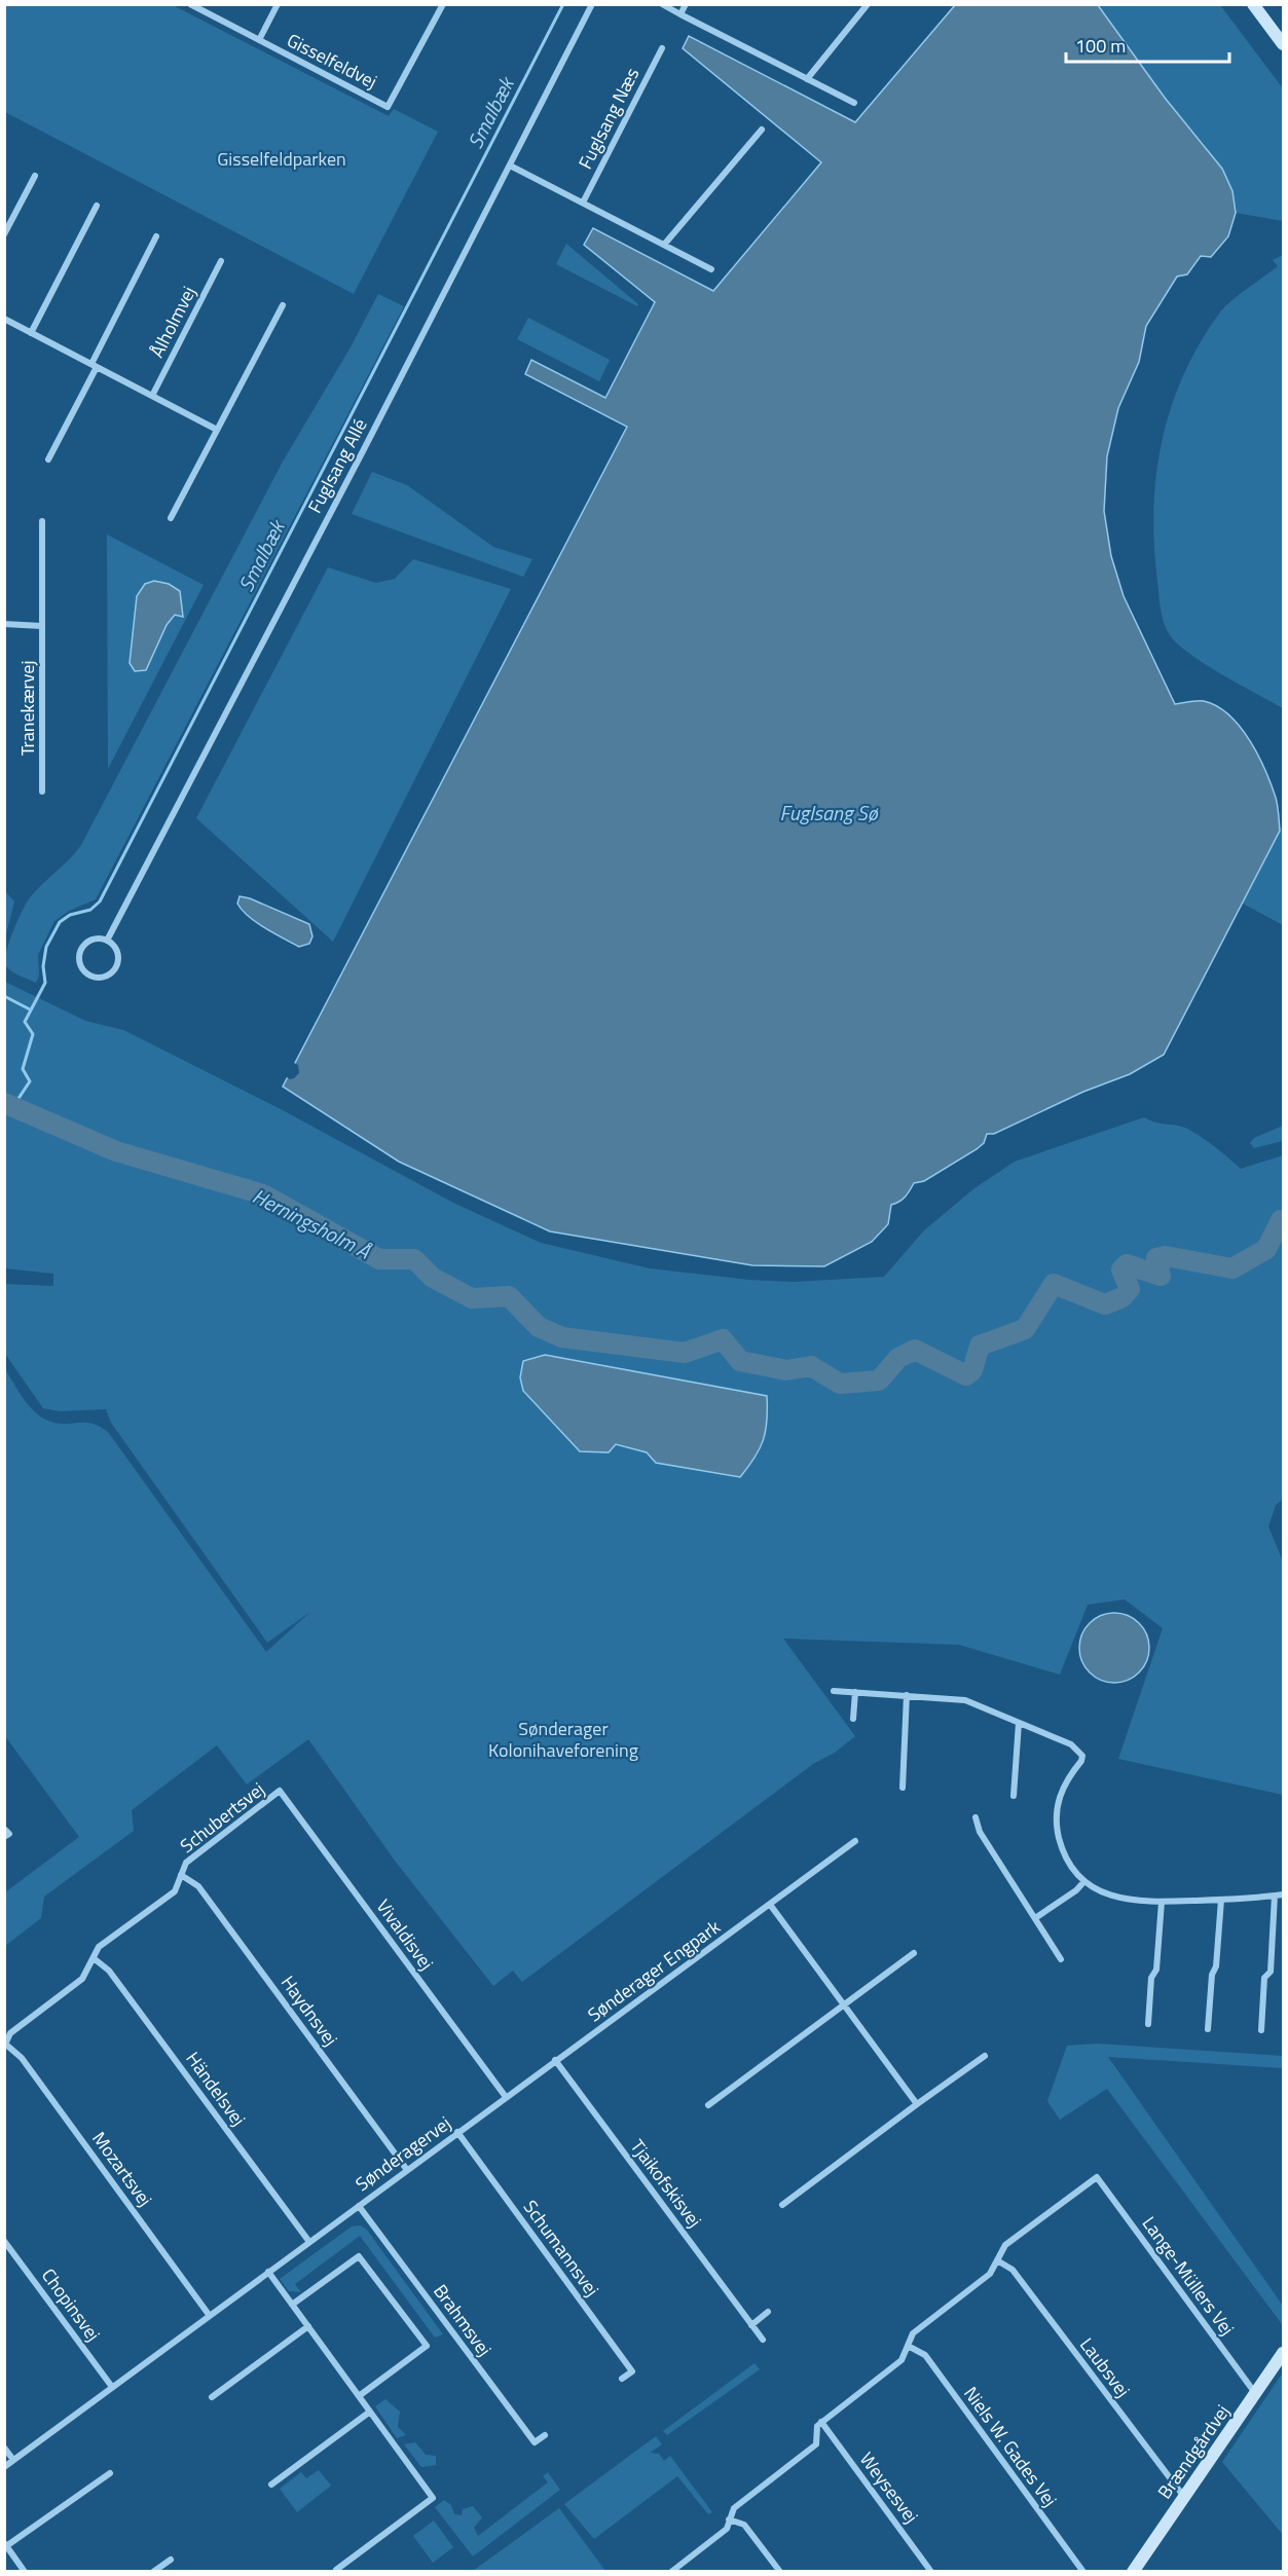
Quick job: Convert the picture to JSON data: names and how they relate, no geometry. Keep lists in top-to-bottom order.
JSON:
{
  "streets": {
    "street": [
      "Gisselfeldvej",
      "Fuglsang Næs",
      "Ålholmvej",
      "Fuglsang Allé",
      "Tranekærvej",
      "Schubertsvej",
      "Vivaldisvej",
      "Sønderager Engpark",
      "Haydnsvej",
      "Händelsvej",
      "Sønderagervej",
      "Mozartsvej",
      "Tjaikofskisvej",
      "Schumannsvej",
      "Lange-Müllers Vej",
      "Chopinsvej",
      "Brahmsvej",
      "Laubsvej",
      "Niels W. Gades Vej",
      "Brændgårdvej",
      "Weysesvej"
    ]
  },
  "crossings": [
    ["Schubertsvej", "Vivaldisvej"],
    ["Schubertsvej", "Haydnsvej"],
    ["Schubertsvej", "Händelsvej"],
    ["Schubertsvej", "Mozartsvej"],
    ["Vivaldisvej", "Sønderagervej"],
    ["Sønderager Engpark", "Sønderagervej"],
    ["Sønderager Engpark", "Tjaikofskisvej"],
    ["Haydnsvej", "Sønderagervej"],
    ["Händelsvej", "Sønderagervej"],
    ["Sønderagervej", "Mozartsvej"],
    ["Sønderagervej", "Tjaikofskisvej"],
    ["Sønderagervej", "Schumannsvej"],
    ["Sønderagervej", "Chopinsvej"],
    ["Sønderagervej", "Brahmsvej"],
    ["Lange-Müllers Vej", "Laubsvej"],
    ["Lange-Müllers Vej", "Brændgårdvej"],
    ["Laubsvej", "Brændgårdvej"]
  ],
  "water": ["Smalbæk", "Fuglsang Sø", "Herningsholm Å"],
  "parks": ["Gisselfeldparken", "Sønderager Kolonihaveforening"],
  "scale_bar": "100 m"
}
